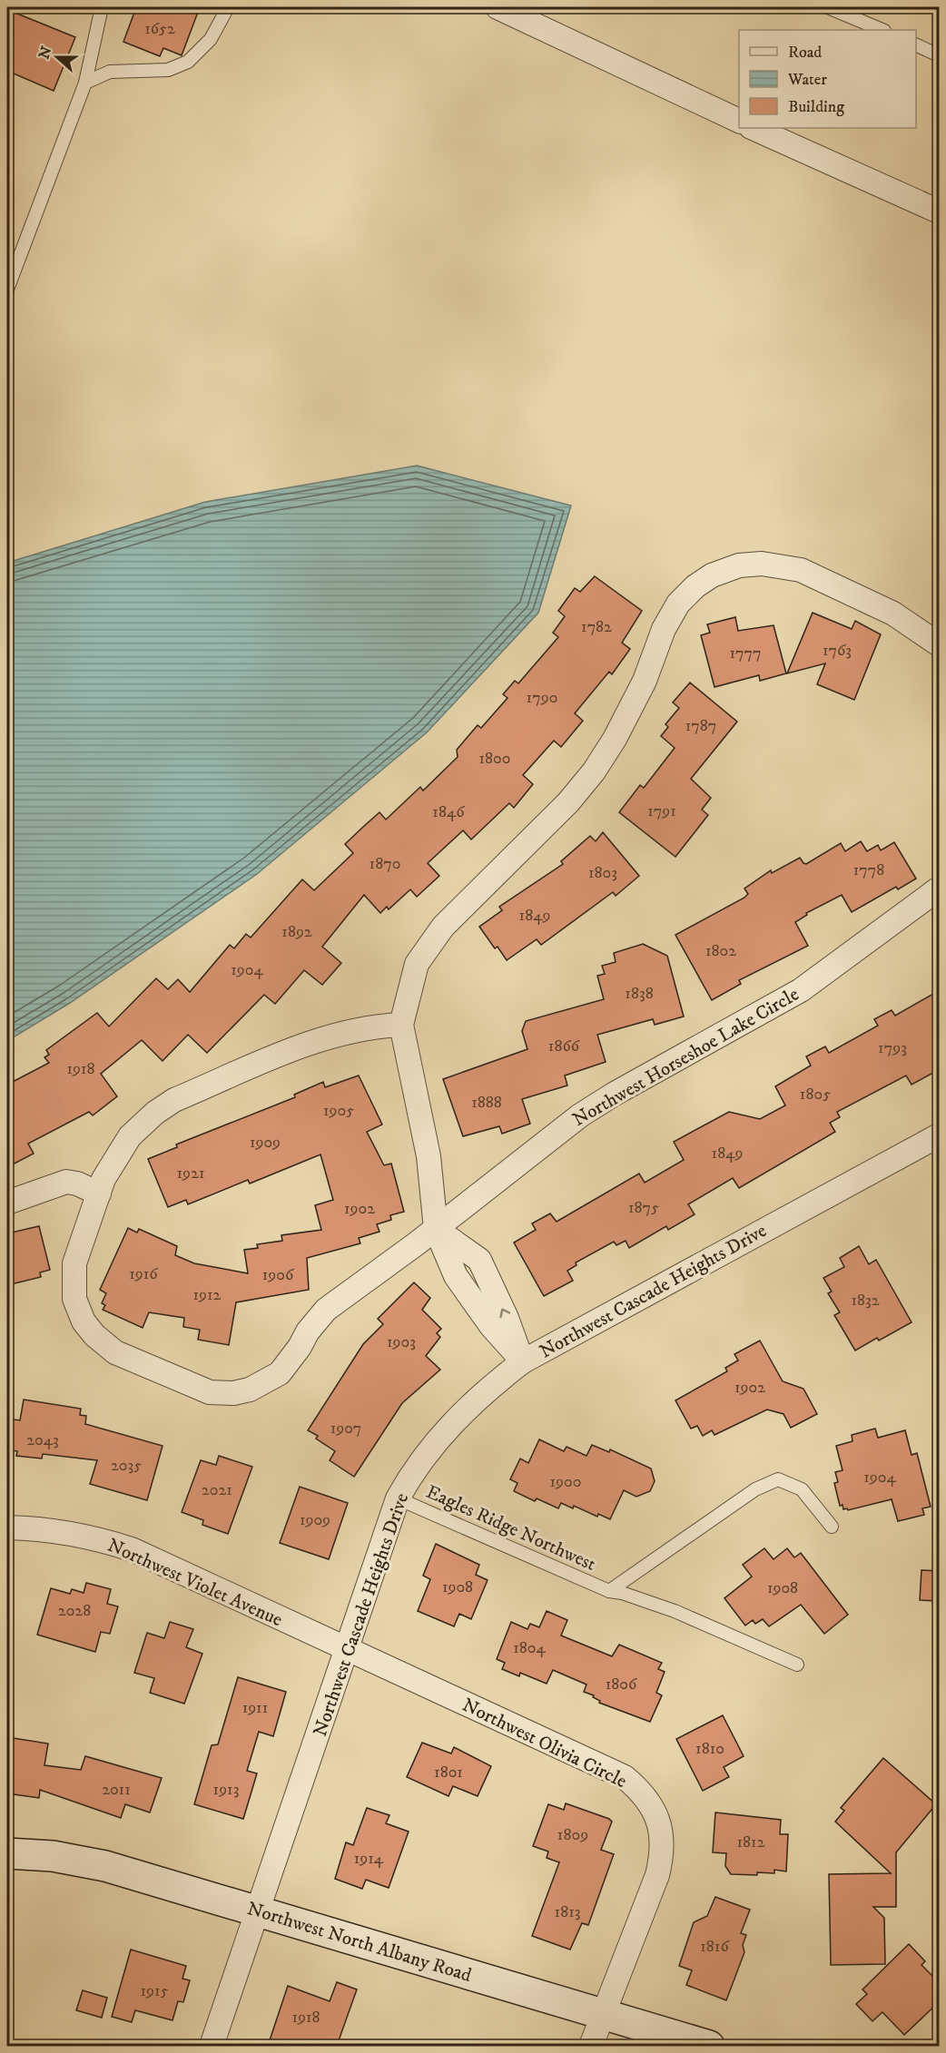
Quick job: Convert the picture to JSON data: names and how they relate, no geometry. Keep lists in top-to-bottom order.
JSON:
{
  "streets": {
    "street": [
      "Northwest Horseshoe Lake Circle",
      "Northwest Cascade Heights Drive",
      "Northwest Violet Avenue",
      "Northwest Olivia Circle",
      "Northwest North Albany Road"
    ],
    "lane": ["Eagles Ridge Northwest"]
  },
  "crossings": [
    ["Northwest Cascade Heights Drive", "Eagles Ridge Northwest"],
    ["Northwest Cascade Heights Drive", "Northwest Violet Avenue"],
    ["Northwest Cascade Heights Drive", "Northwest Olivia Circle"],
    ["Northwest Cascade Heights Drive", "Northwest North Albany Road"],
    ["Northwest Violet Avenue", "Northwest Olivia Circle"],
    ["Northwest Olivia Circle", "Northwest North Albany Road"]
  ],
  "house_numbers": [
    "1652",
    "1782",
    "1763",
    "1777",
    "1790",
    "1787",
    "1800",
    "1791",
    "1846",
    "1870",
    "1778",
    "1803",
    "1849",
    "1892",
    "1802",
    "1904",
    "1838",
    "1866",
    "1793",
    "1918",
    "1805",
    "1888",
    "1905",
    "1909",
    "1849",
    "1921",
    "1875",
    "1902",
    "1916",
    "1906",
    "1912",
    "1832",
    "1903",
    "1902",
    "1907",
    "2043",
    "2035",
    "1904",
    "1900",
    "2021",
    "1909",
    "1908",
    "1908",
    "2028",
    "1804",
    "1806",
    "1911",
    "1810",
    "1801",
    "2011",
    "1913",
    "1809",
    "1812",
    "1914",
    "1813",
    "1816",
    "1915",
    "1918"
  ],
  "legend": ["Road", "Water", "Building"],
  "north": "left"
}
